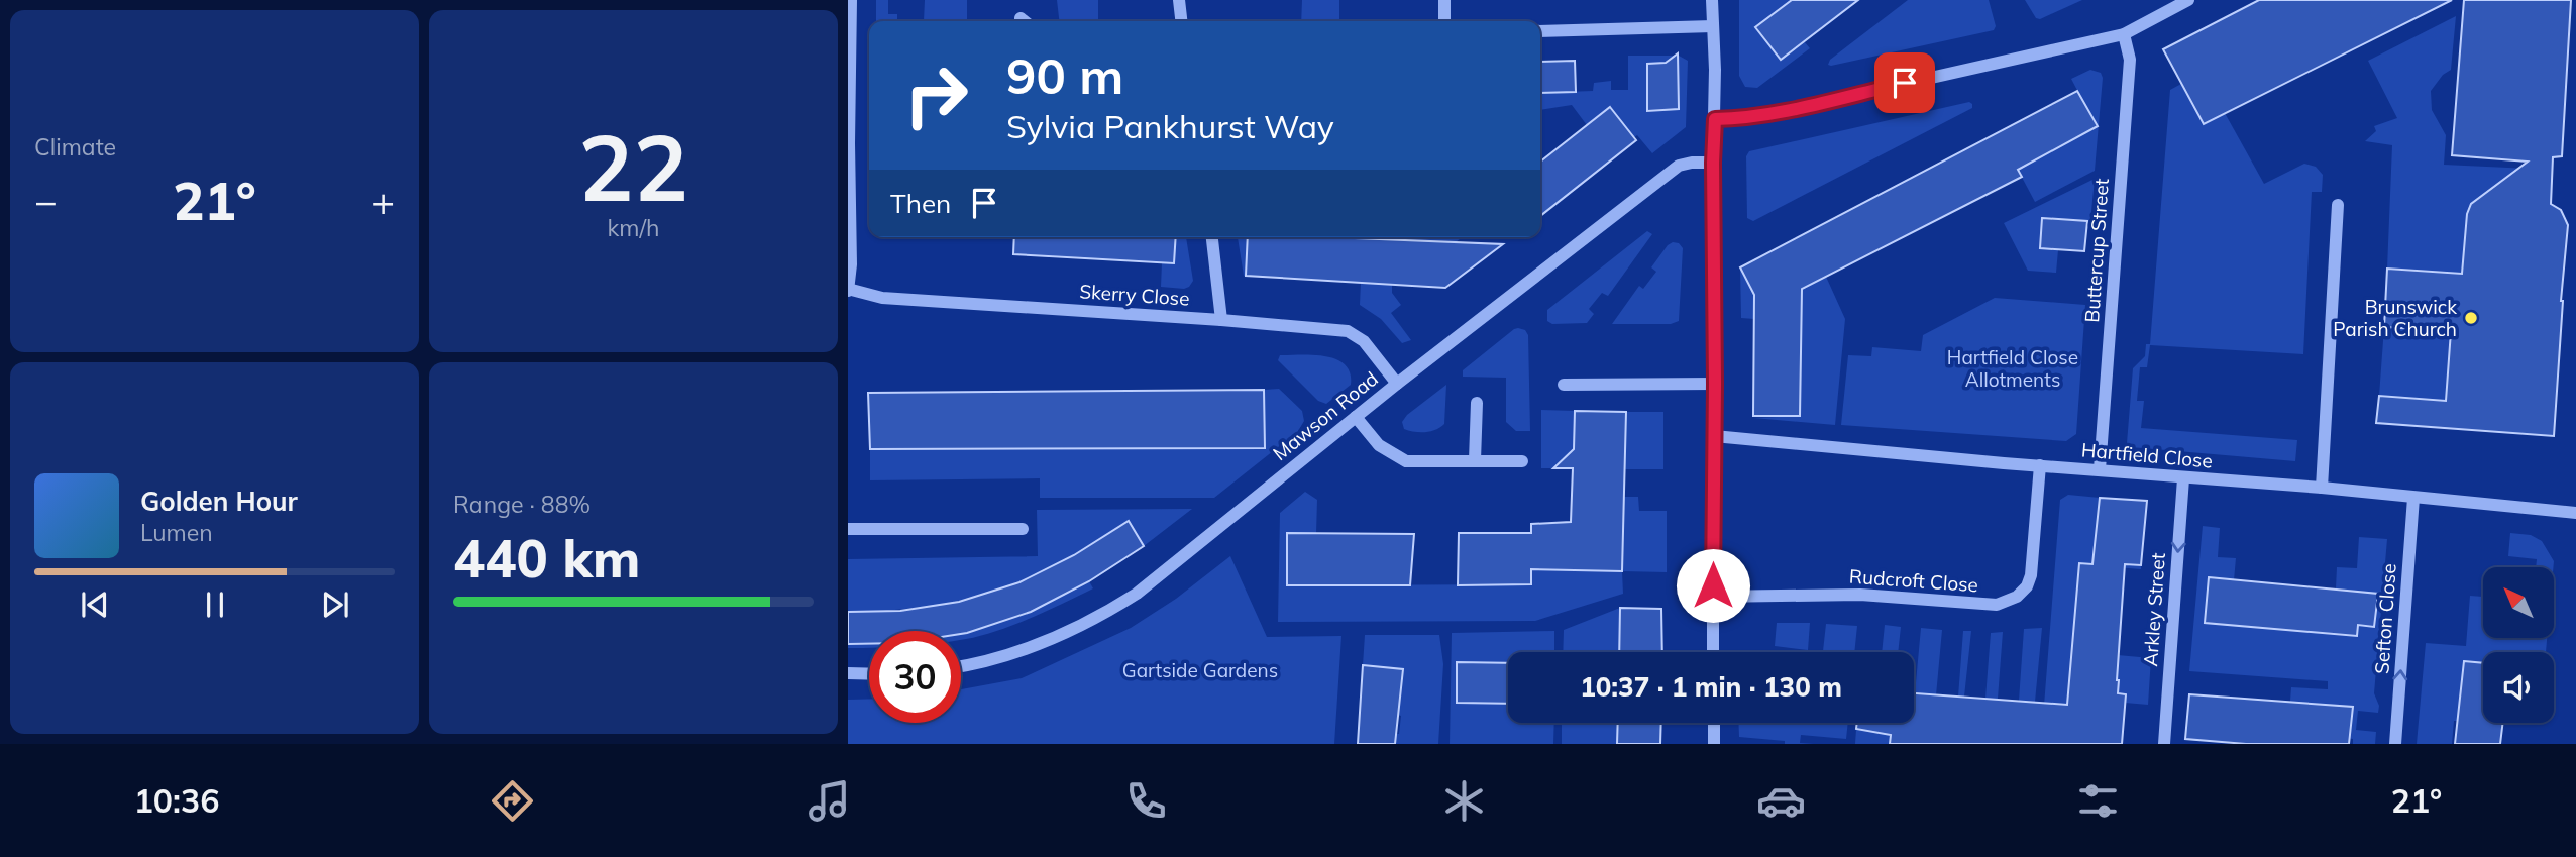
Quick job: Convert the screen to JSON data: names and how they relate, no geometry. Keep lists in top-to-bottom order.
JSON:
{
  "streets": {
    "street": [
      "Buttercup Street",
      "Skerry Close",
      "Mawson Road",
      "Hartfield Close",
      "Rudcroft Close",
      "Arkley Street",
      "Sefton Close"
    ]
  },
  "crossings": [
    ["Buttercup Street", "Hartfield Close"],
    ["Skerry Close", "Mawson Road"],
    ["Hartfield Close", "Rudcroft Close"],
    ["Hartfield Close", "Arkley Street"],
    ["Hartfield Close", "Sefton Close"]
  ],
  "one_way": ["Arkley Street", "Sefton Close"],
  "parks": ["Hartfield Close Allotments", "Gartside Gardens"],
  "places": ["Brunswick Parish Church"],
  "north": "top left",
  "page": {
    "tile": [
      "Climate",
      ["22", "km/h"],
      ["Range · 88%", "440 km"]
    ],
    "turn": ["90 m", "Sylvia Pankhurst Way"],
    "then": "Then",
    "heat": ["−", "21°", "+"],
    "song": ["Golden Hour", "Lumen"],
    "limit": "30",
    "trip": "10:37 · 1 min · 130 m",
    "tabs": ["10:36", "21°"]
  }
}
